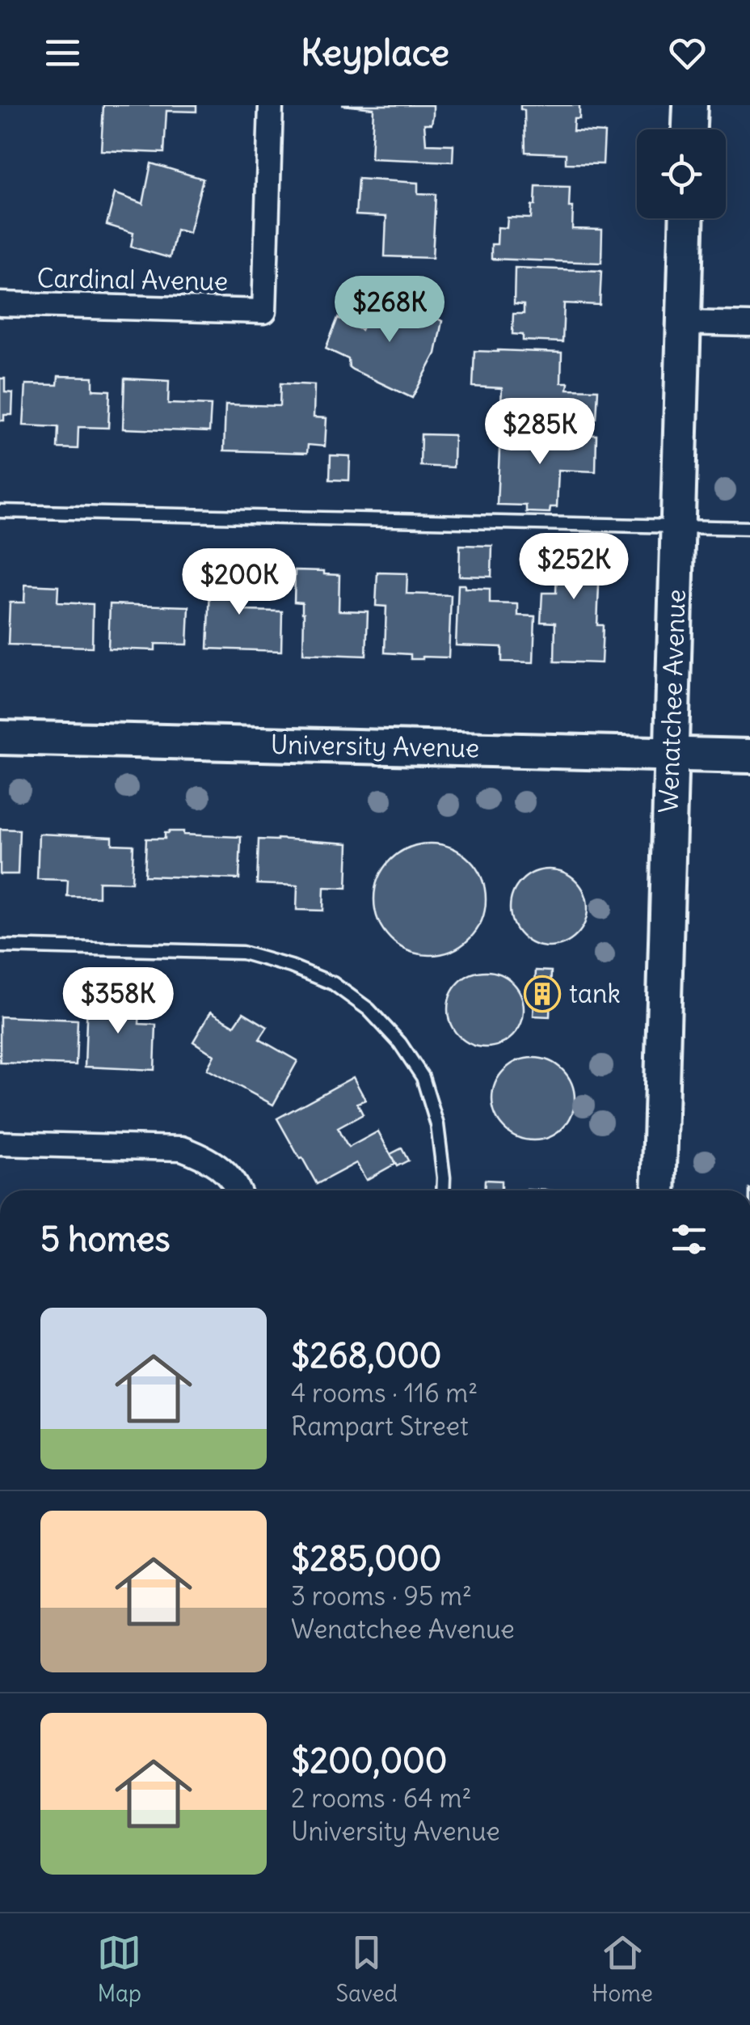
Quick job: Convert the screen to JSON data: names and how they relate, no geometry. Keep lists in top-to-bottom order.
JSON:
{
  "streets": {
    "street": ["Cardinal Avenue", "Wenatchee Avenue", "University Avenue"]
  },
  "crossings": [
    ["Wenatchee Avenue", "University Avenue"]
  ],
  "places": {
    "building": ["tank"]
  },
  "page": {
    "header": "Keyplace",
    "price": [
      "$268K",
      "$285K",
      "$252K",
      "$200K",
      "$358K"
    ],
    "heading": "5 homes",
    "list": [
      {
        "name": "$268,000",
        "note": "4 rooms · 116 m² · Rampart Street"
      },
      {
        "name": "$285,000",
        "note": "3 rooms · 95 m² · Wenatchee Avenue"
      },
      {
        "name": "$200,000",
        "note": "2 rooms · 64 m² · University Avenue"
      }
    ],
    "tabs": ["Map", "Saved", "Home"]
  }
}
